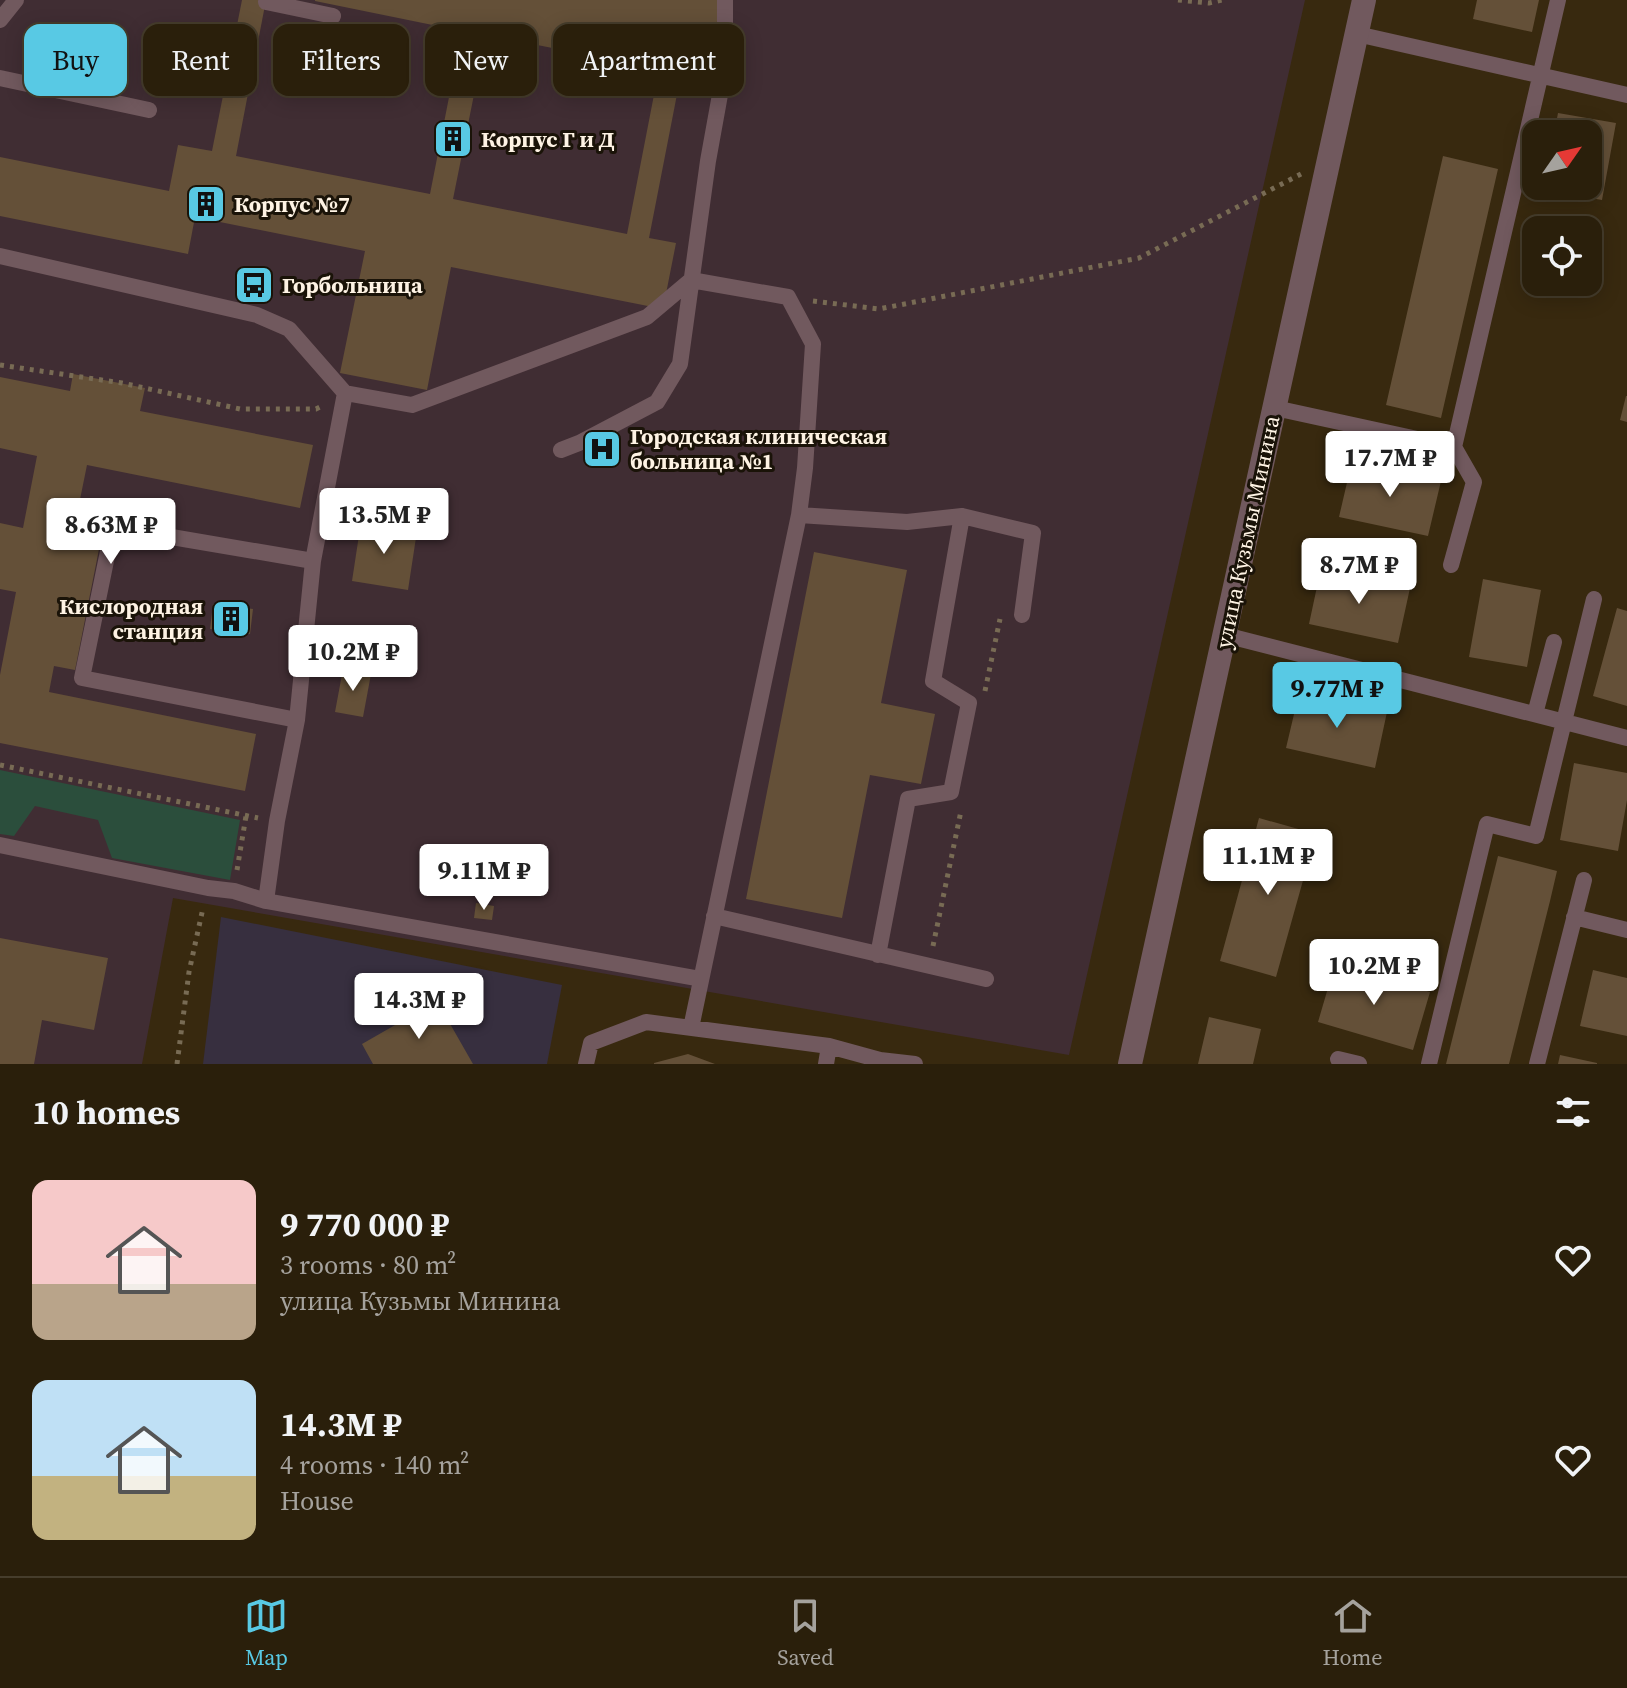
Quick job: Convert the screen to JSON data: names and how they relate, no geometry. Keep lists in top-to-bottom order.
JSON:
{
  "streets": {
    "street": ["улица Кузьмы Минина"]
  },
  "places": {
    "building": ["Корпус Г и Д", "Корпус №7", "Кислородная станция"],
    "bus stop": ["Горбольница"],
    "hospital": ["Городская клиническая больница №1"]
  },
  "north": "top right",
  "page": {
    "chip": [
      "Buy",
      "Rent",
      "Filters",
      "New",
      "Apartment"
    ],
    "price": [
      "17.7M ₽",
      "13.5M ₽",
      "8.63M ₽",
      "8.7M ₽",
      "10.2M ₽",
      "9.77M ₽",
      "11.1M ₽",
      "9.11M ₽",
      "10.2M ₽",
      "14.3M ₽"
    ],
    "heading": "10 homes",
    "list": [
      {
        "name": "9 770 000 ₽",
        "note": "3 rooms · 80 m² · улица Кузьмы Минина"
      },
      {
        "name": "14.3M ₽",
        "note": "4 rooms · 140 m² · House"
      }
    ],
    "tabs": ["Map", "Saved", "Home"]
  }
}
